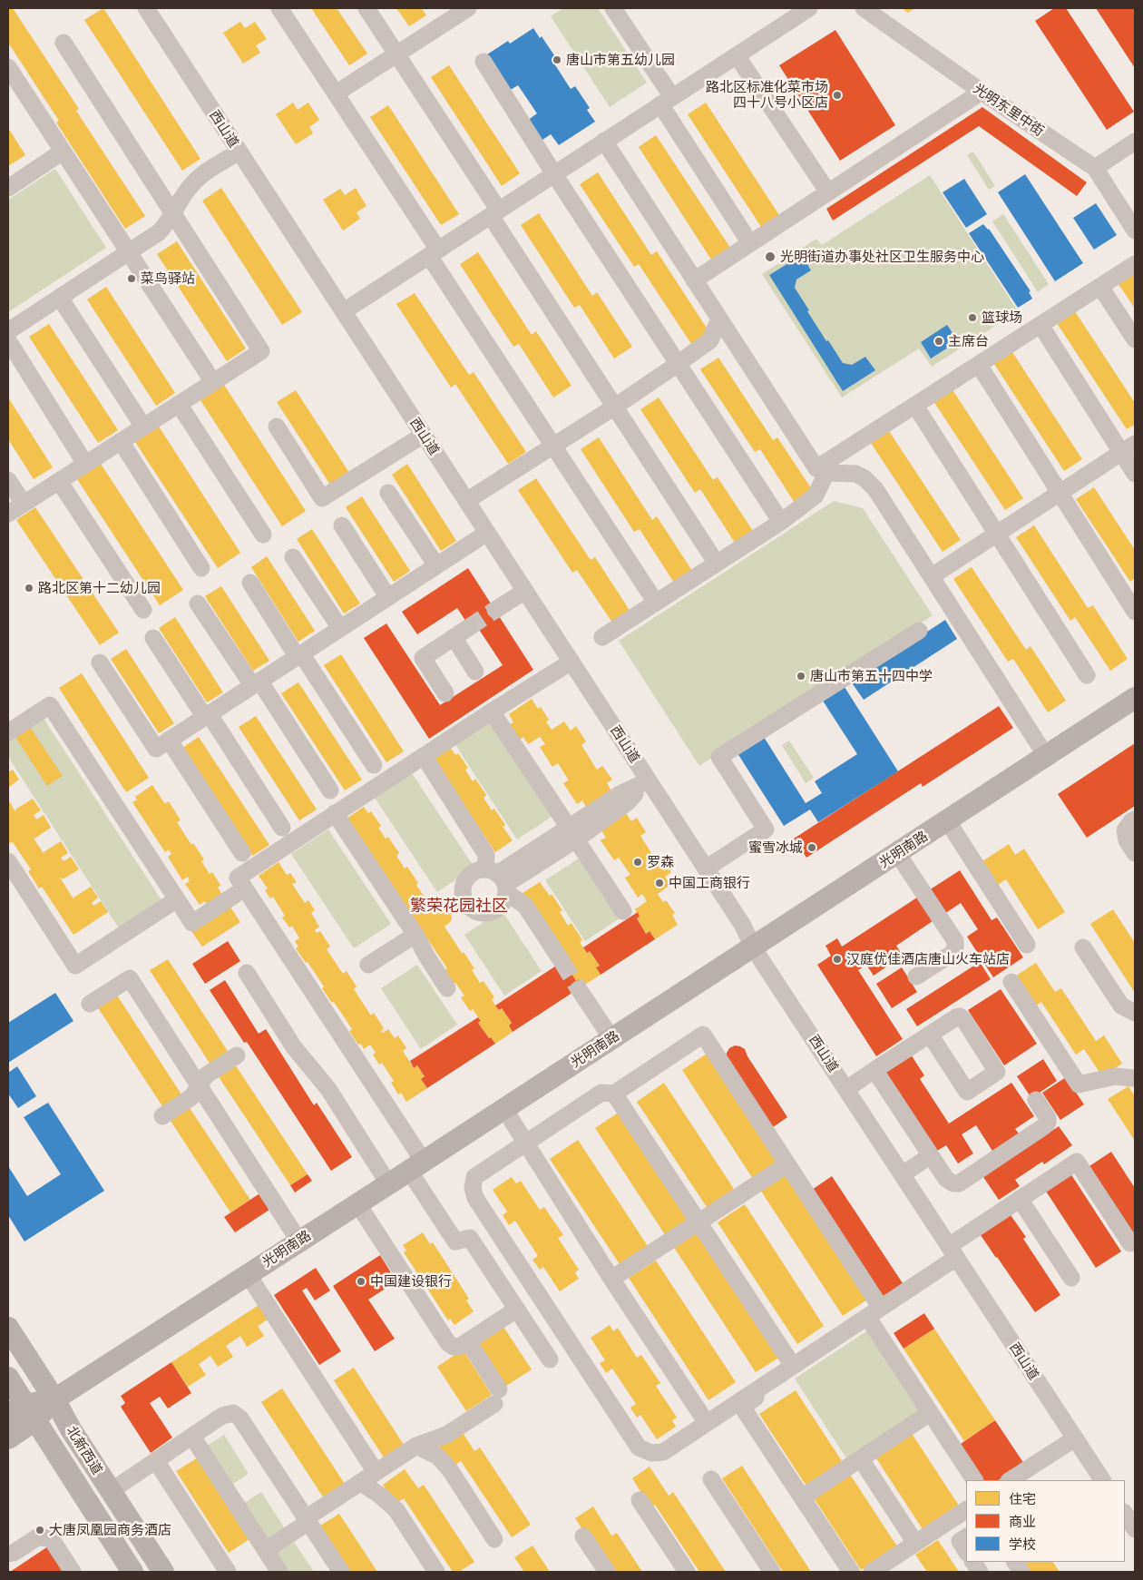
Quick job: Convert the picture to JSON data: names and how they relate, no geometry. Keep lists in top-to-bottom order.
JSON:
{
  "streets": {
    "main road": ["光明南路", "北新西道"],
    "street": ["光明东里中街", "西山道"]
  },
  "crossings": [
    ["西山道", "光明南路"],
    ["光明南路", "北新西道"]
  ],
  "districts": ["繁荣花园社区"],
  "places": [
    "唐山市第五幼儿园",
    "路北区标准化菜市场 四十八号小区店",
    "光明街道办事处社区卫生服务中心",
    "菜鸟驿站",
    "篮球场",
    "主席台",
    "路北区第十二幼儿园",
    "唐山市第五十四中学",
    "蜜雪冰城",
    "罗森",
    "中国工商银行",
    "汉庭优佳酒店唐山火车站店",
    "中国建设银行",
    "大唐凤凰园商务酒店"
  ],
  "legend": ["住宅", "商业", "学校"]
}
